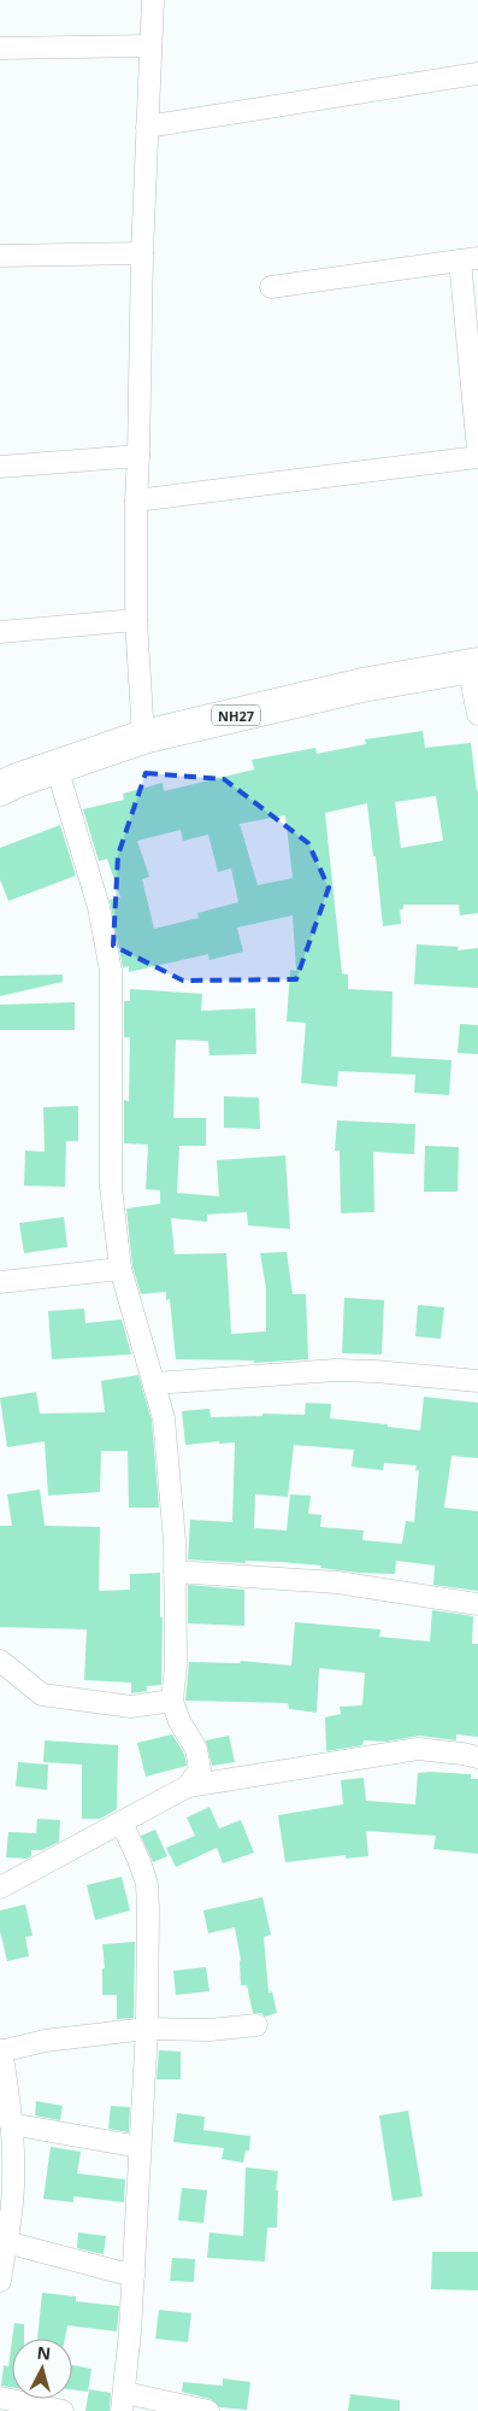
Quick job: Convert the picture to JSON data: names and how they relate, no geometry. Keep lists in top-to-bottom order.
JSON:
{
  "streets": {
    "highway": ["NH27"]
  },
  "north": "top"
}
